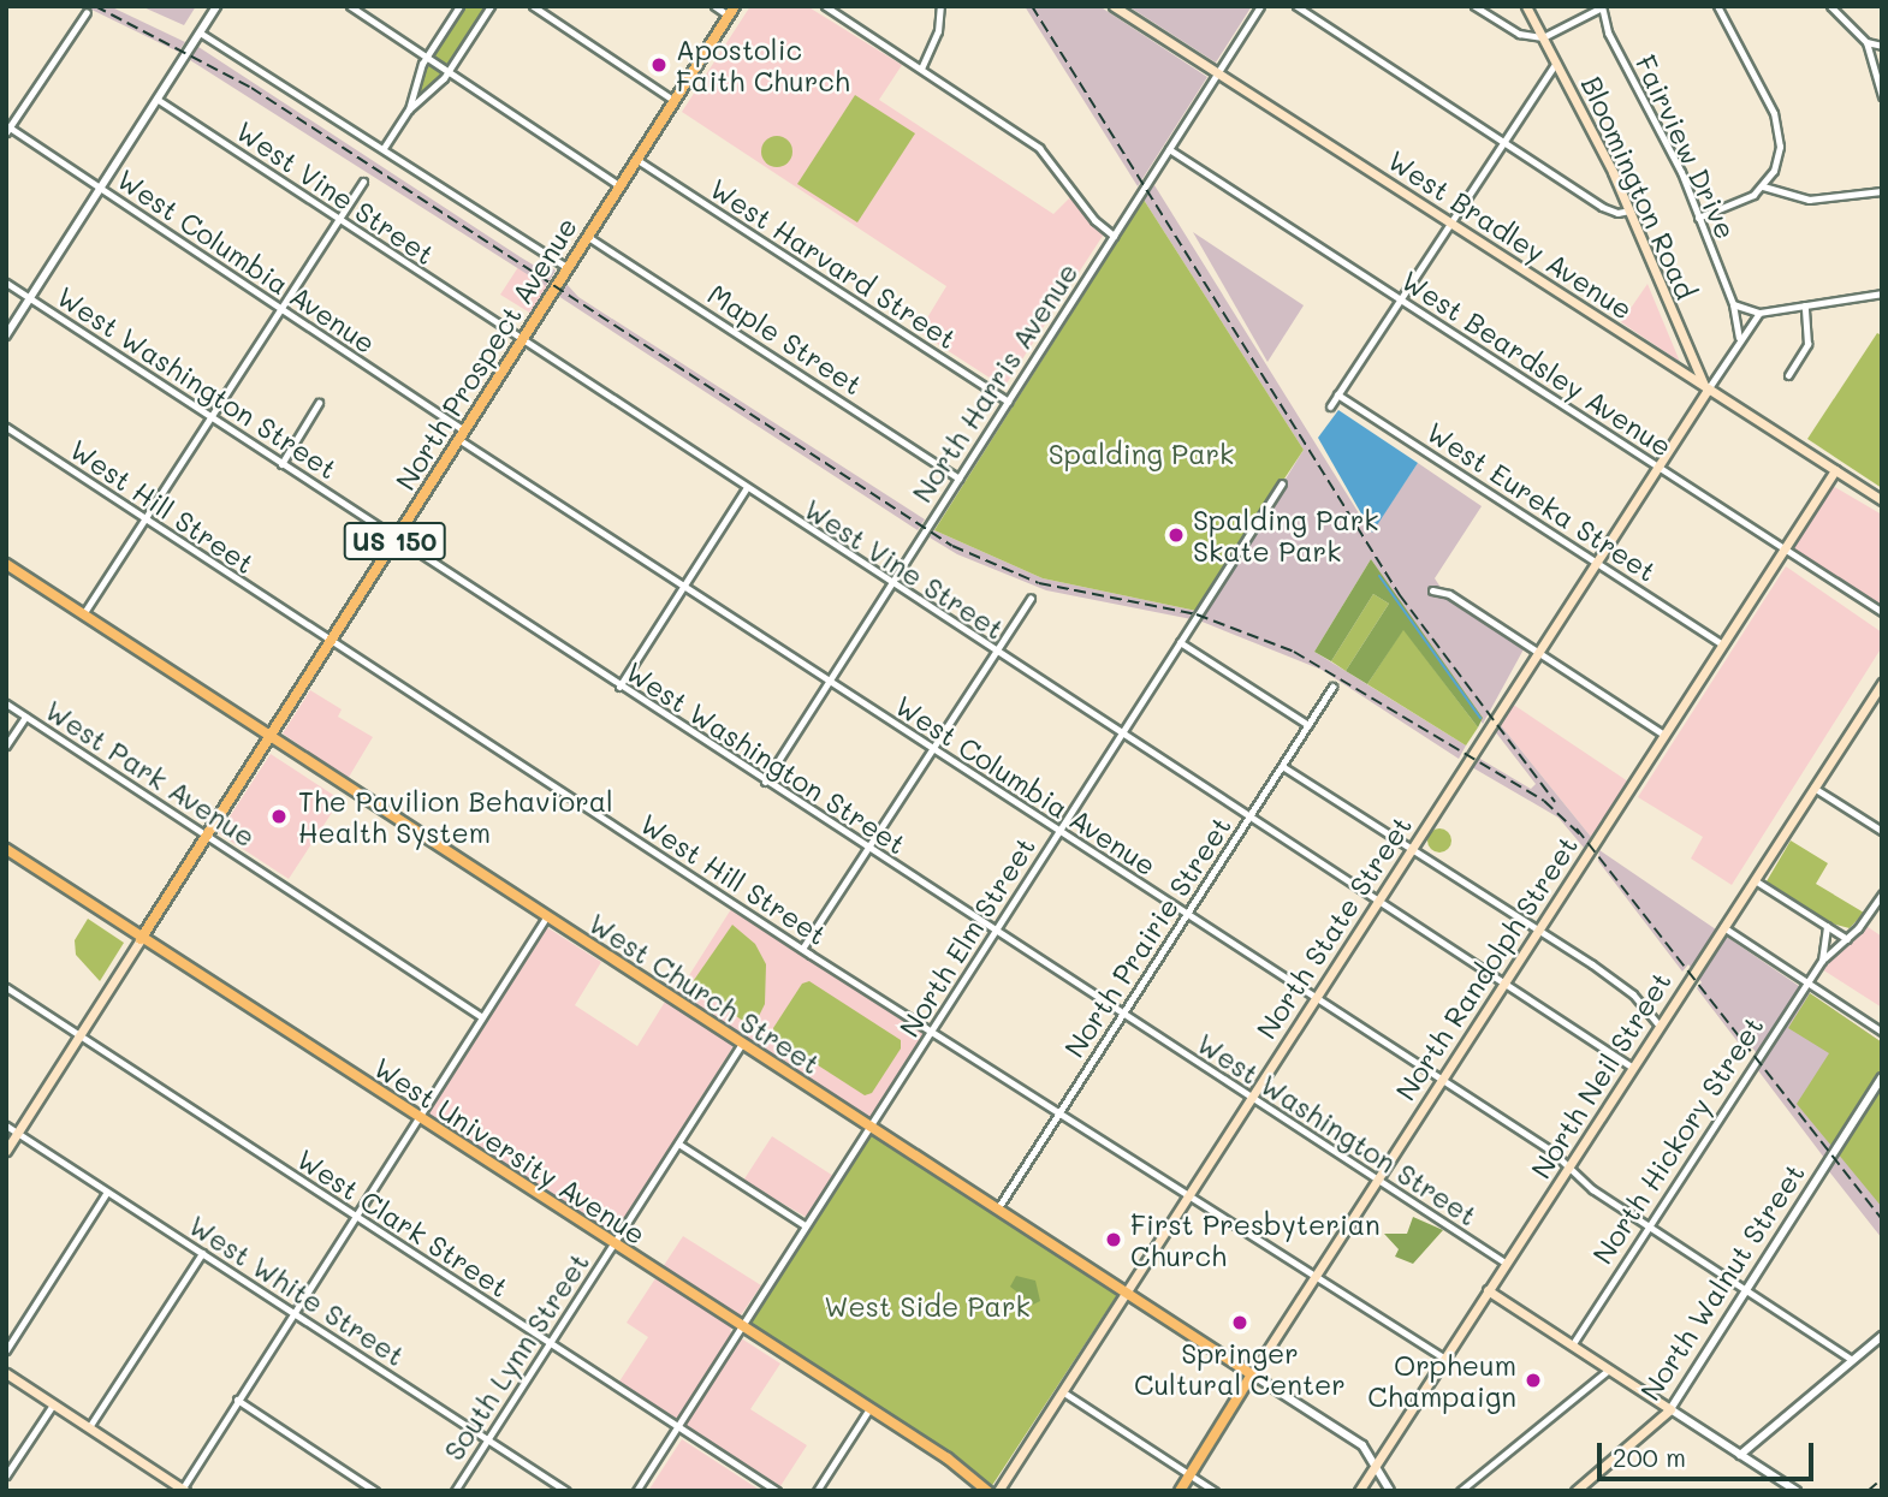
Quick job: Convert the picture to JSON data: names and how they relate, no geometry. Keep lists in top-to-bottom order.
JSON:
{
  "streets": {
    "main road": [
      "Bloomington Road",
      "West Bradley Avenue",
      "North Prospect Avenue",
      "US 150",
      "North State Street",
      "North Randolph Street",
      "West Church Street",
      "North Neil Street",
      "West University Avenue",
      "North Walnut Street"
    ],
    "street": [
      "Fairview Drive",
      "West Vine Street",
      "West Columbia Avenue",
      "West Harvard Street",
      "Maple Street",
      "West Beardsley Avenue",
      "West Washington Street",
      "North Harris Avenue",
      "West Eureka Street",
      "West Hill Street",
      "West Park Avenue",
      "North Elm Street",
      "North Prairie Street",
      "North Hickory Street",
      "West Clark Street",
      "West White Street",
      "South Lynn Street"
    ]
  },
  "crossings": [
    ["Bloomington Road", "West Bradley Avenue"],
    ["Bloomington Road", "North State Street"],
    ["West Vine Street", "North Prospect Avenue"],
    ["West Vine Street", "North Harris Avenue"],
    ["West Vine Street", "North State Street"],
    ["West Vine Street", "North Elm Street"],
    ["West Vine Street", "North Prairie Street"],
    ["West Vine Street", "North Randolph Street"],
    ["West Vine Street", "North Neil Street"],
    ["West Bradley Avenue", "North Harris Avenue"],
    ["West Bradley Avenue", "North State Street"],
    ["West Bradley Avenue", "North Randolph Street"],
    ["West Columbia Avenue", "North Prospect Avenue"],
    ["West Columbia Avenue", "North Harris Avenue"],
    ["West Columbia Avenue", "North State Street"],
    ["West Columbia Avenue", "North Elm Street"],
    ["West Columbia Avenue", "North Prairie Street"],
    ["West Columbia Avenue", "North Randolph Street"],
    ["West Columbia Avenue", "North Neil Street"],
    ["West Columbia Avenue", "North Hickory Street"],
    ["West Columbia Avenue", "North Walnut Street"],
    ["West Harvard Street", "North Prospect Avenue"],
    ["West Harvard Street", "North Harris Avenue"],
    ["Maple Street", "North Prospect Avenue"],
    ["Maple Street", "North Harris Avenue"],
    ["North Prospect Avenue", "West Washington Street"],
    ["North Prospect Avenue", "West Hill Street"],
    ["North Prospect Avenue", "US 150"],
    ["North Prospect Avenue", "West Park Avenue"],
    ["North Prospect Avenue", "West Church Street"],
    ["North Prospect Avenue", "West University Avenue"],
    ["West Beardsley Avenue", "North Harris Avenue"],
    ["West Beardsley Avenue", "North State Street"],
    ["West Beardsley Avenue", "North Randolph Street"],
    ["West Washington Street", "North Harris Avenue"],
    ["West Washington Street", "North State Street"],
    ["West Washington Street", "North Elm Street"],
    ["West Washington Street", "North Prairie Street"],
    ["West Washington Street", "North Randolph Street"],
    ["West Washington Street", "North Neil Street"],
    ["West Eureka Street", "North State Street"],
    ["West Eureka Street", "North Randolph Street"],
    ["West Hill Street", "North State Street"],
    ["West Hill Street", "North Elm Street"],
    ["West Hill Street", "North Prairie Street"],
    ["West Hill Street", "North Randolph Street"],
    ["West Hill Street", "North Neil Street"],
    ["US 150", "West University Avenue"],
    ["US 150", "West Clark Street"],
    ["US 150", "West White Street"],
    ["North State Street", "West Church Street"],
    ["North Elm Street", "West Church Street"],
    ["North Elm Street", "West University Avenue"],
    ["North Elm Street", "West Clark Street"],
    ["North Prairie Street", "West Church Street"],
    ["North Randolph Street", "West Church Street"],
    ["West Church Street", "North Neil Street"],
    ["West Church Street", "South Lynn Street"],
    ["West University Avenue", "South Lynn Street"],
    ["West Clark Street", "South Lynn Street"],
    ["West White Street", "South Lynn Street"]
  ],
  "parks": ["Spalding Park", "West Side Park"],
  "places": [
    "Apostolic Faith Church",
    "Spalding Park Skate Park",
    "The Pavilion Behavioral Health System",
    "First Presbyterian Church",
    "Springer Cultural Center",
    "Orpheum Champaign"
  ],
  "scale_bar": "200 m"
}
